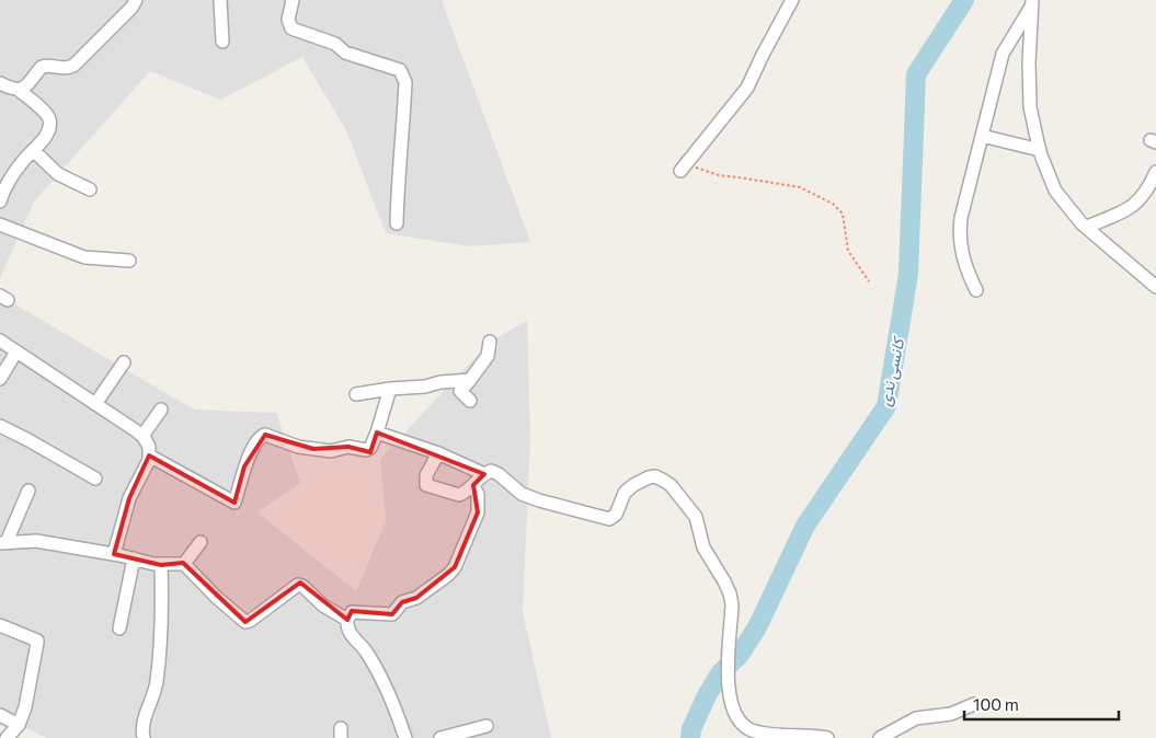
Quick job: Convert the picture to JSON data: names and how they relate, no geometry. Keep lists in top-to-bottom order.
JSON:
{
  "water": ["کانسی ندی"],
  "scale_bar": "100 m"
}
